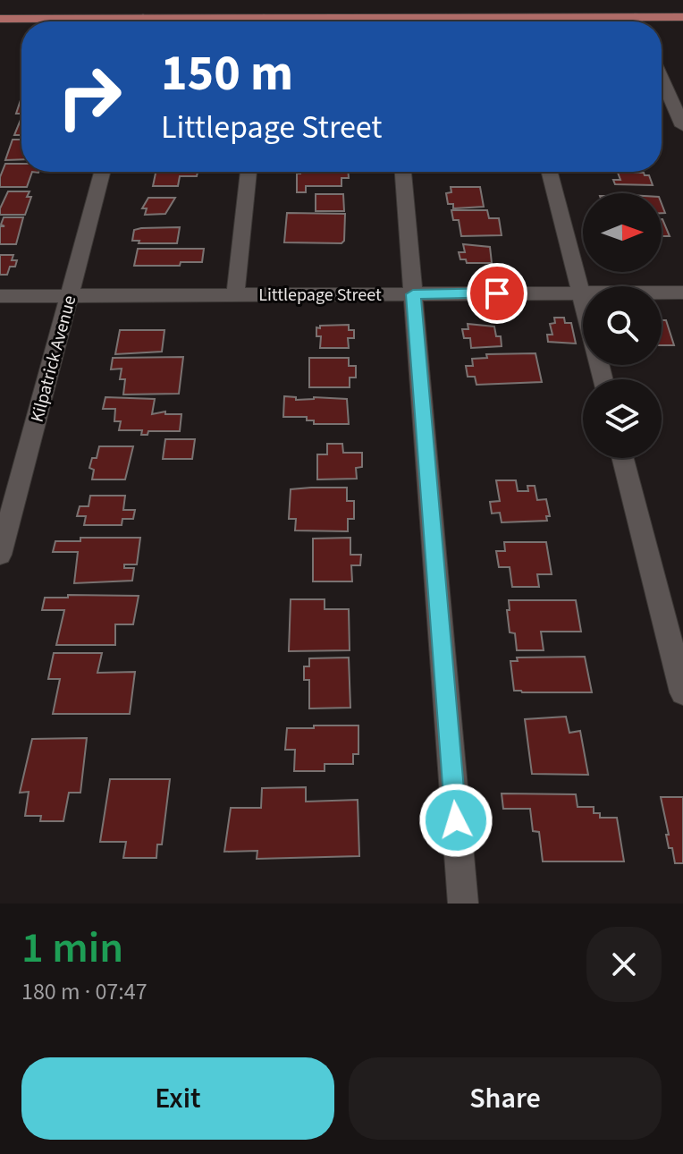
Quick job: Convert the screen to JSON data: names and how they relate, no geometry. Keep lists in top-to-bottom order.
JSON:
{
  "streets": {
    "street": ["Littlepage Street", "Kilpatrick Avenue"]
  },
  "crossings": [
    ["Littlepage Street", "Kilpatrick Avenue"]
  ],
  "north": "right",
  "page": {
    "turn": ["150 m", "Littlepage Street"],
    "heading": ["1 min", "180 m · 07:47"],
    "buttons": ["Exit", "Share"]
  }
}
